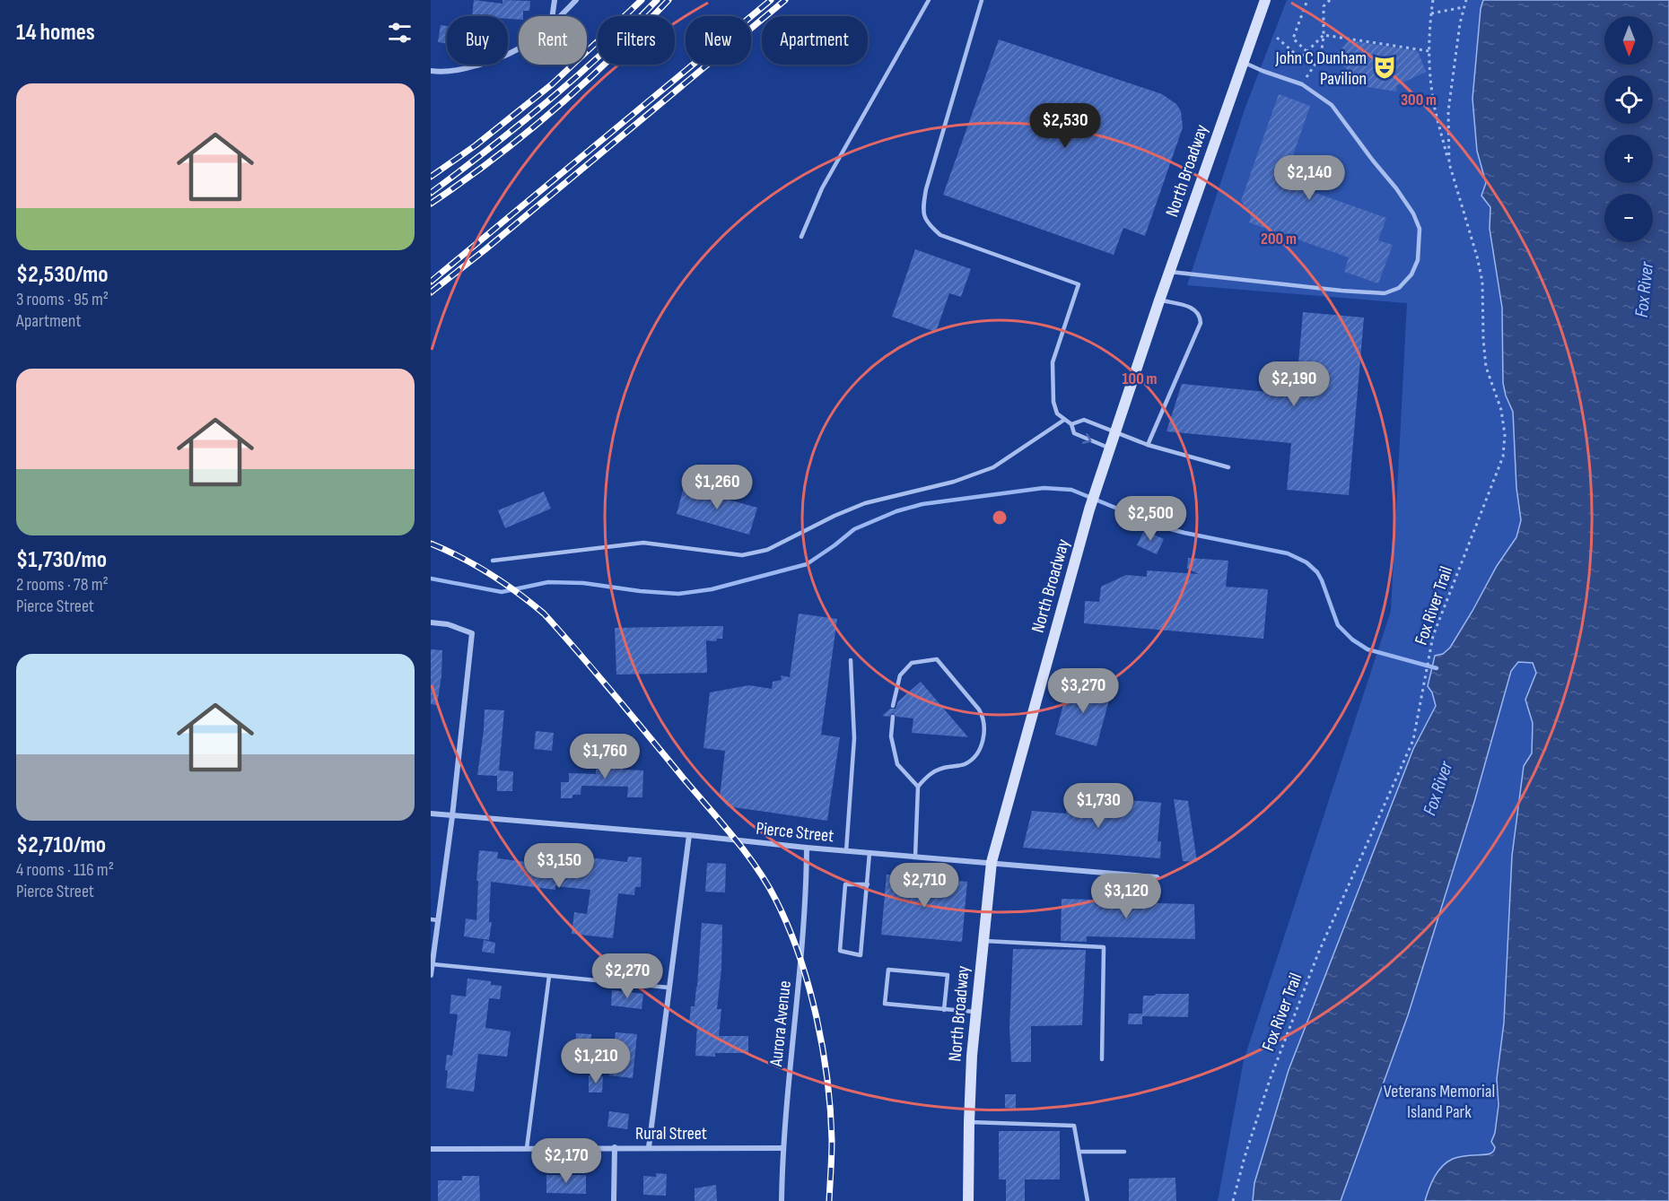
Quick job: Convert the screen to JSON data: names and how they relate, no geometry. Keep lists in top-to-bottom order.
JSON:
{
  "streets": {
    "main road": ["North Broadway"],
    "street": ["Pierce Street", "Aurora Avenue", "Rural Street"],
    "path": ["Fox River Trail"]
  },
  "crossings": [
    ["North Broadway", "Pierce Street"],
    ["Pierce Street", "Aurora Avenue"],
    ["Aurora Avenue", "Rural Street"]
  ],
  "water": ["Fox River"],
  "parks": ["Veterans Memorial Island Park"],
  "places": {
    "theatre": ["John C Dunham Pavilion"]
  },
  "north": "bottom",
  "page": {
    "heading": "14 homes",
    "map_buttons": ["+", "−"],
    "chip": [
      "Buy",
      "Rent",
      "Filters",
      "New",
      "Apartment"
    ],
    "list": [
      {
        "name": "$2,530/mo",
        "note": "3 rooms · 95 m² · Apartment"
      },
      {
        "name": "$1,730/mo",
        "note": "2 rooms · 78 m² · Pierce Street"
      },
      {
        "name": "$2,710/mo",
        "note": "4 rooms · 116 m² · Pierce Street"
      }
    ],
    "price": [
      "$2,530",
      "$2,140",
      "$2,190",
      "$1,260",
      "$2,500",
      "$3,270",
      "$1,760",
      "$1,730",
      "$3,150",
      "$2,710",
      "$3,120",
      "$2,270",
      "$1,210",
      "$2,170"
    ]
  },
  "rings": ["300 m", "200 m", "100 m"]
}
